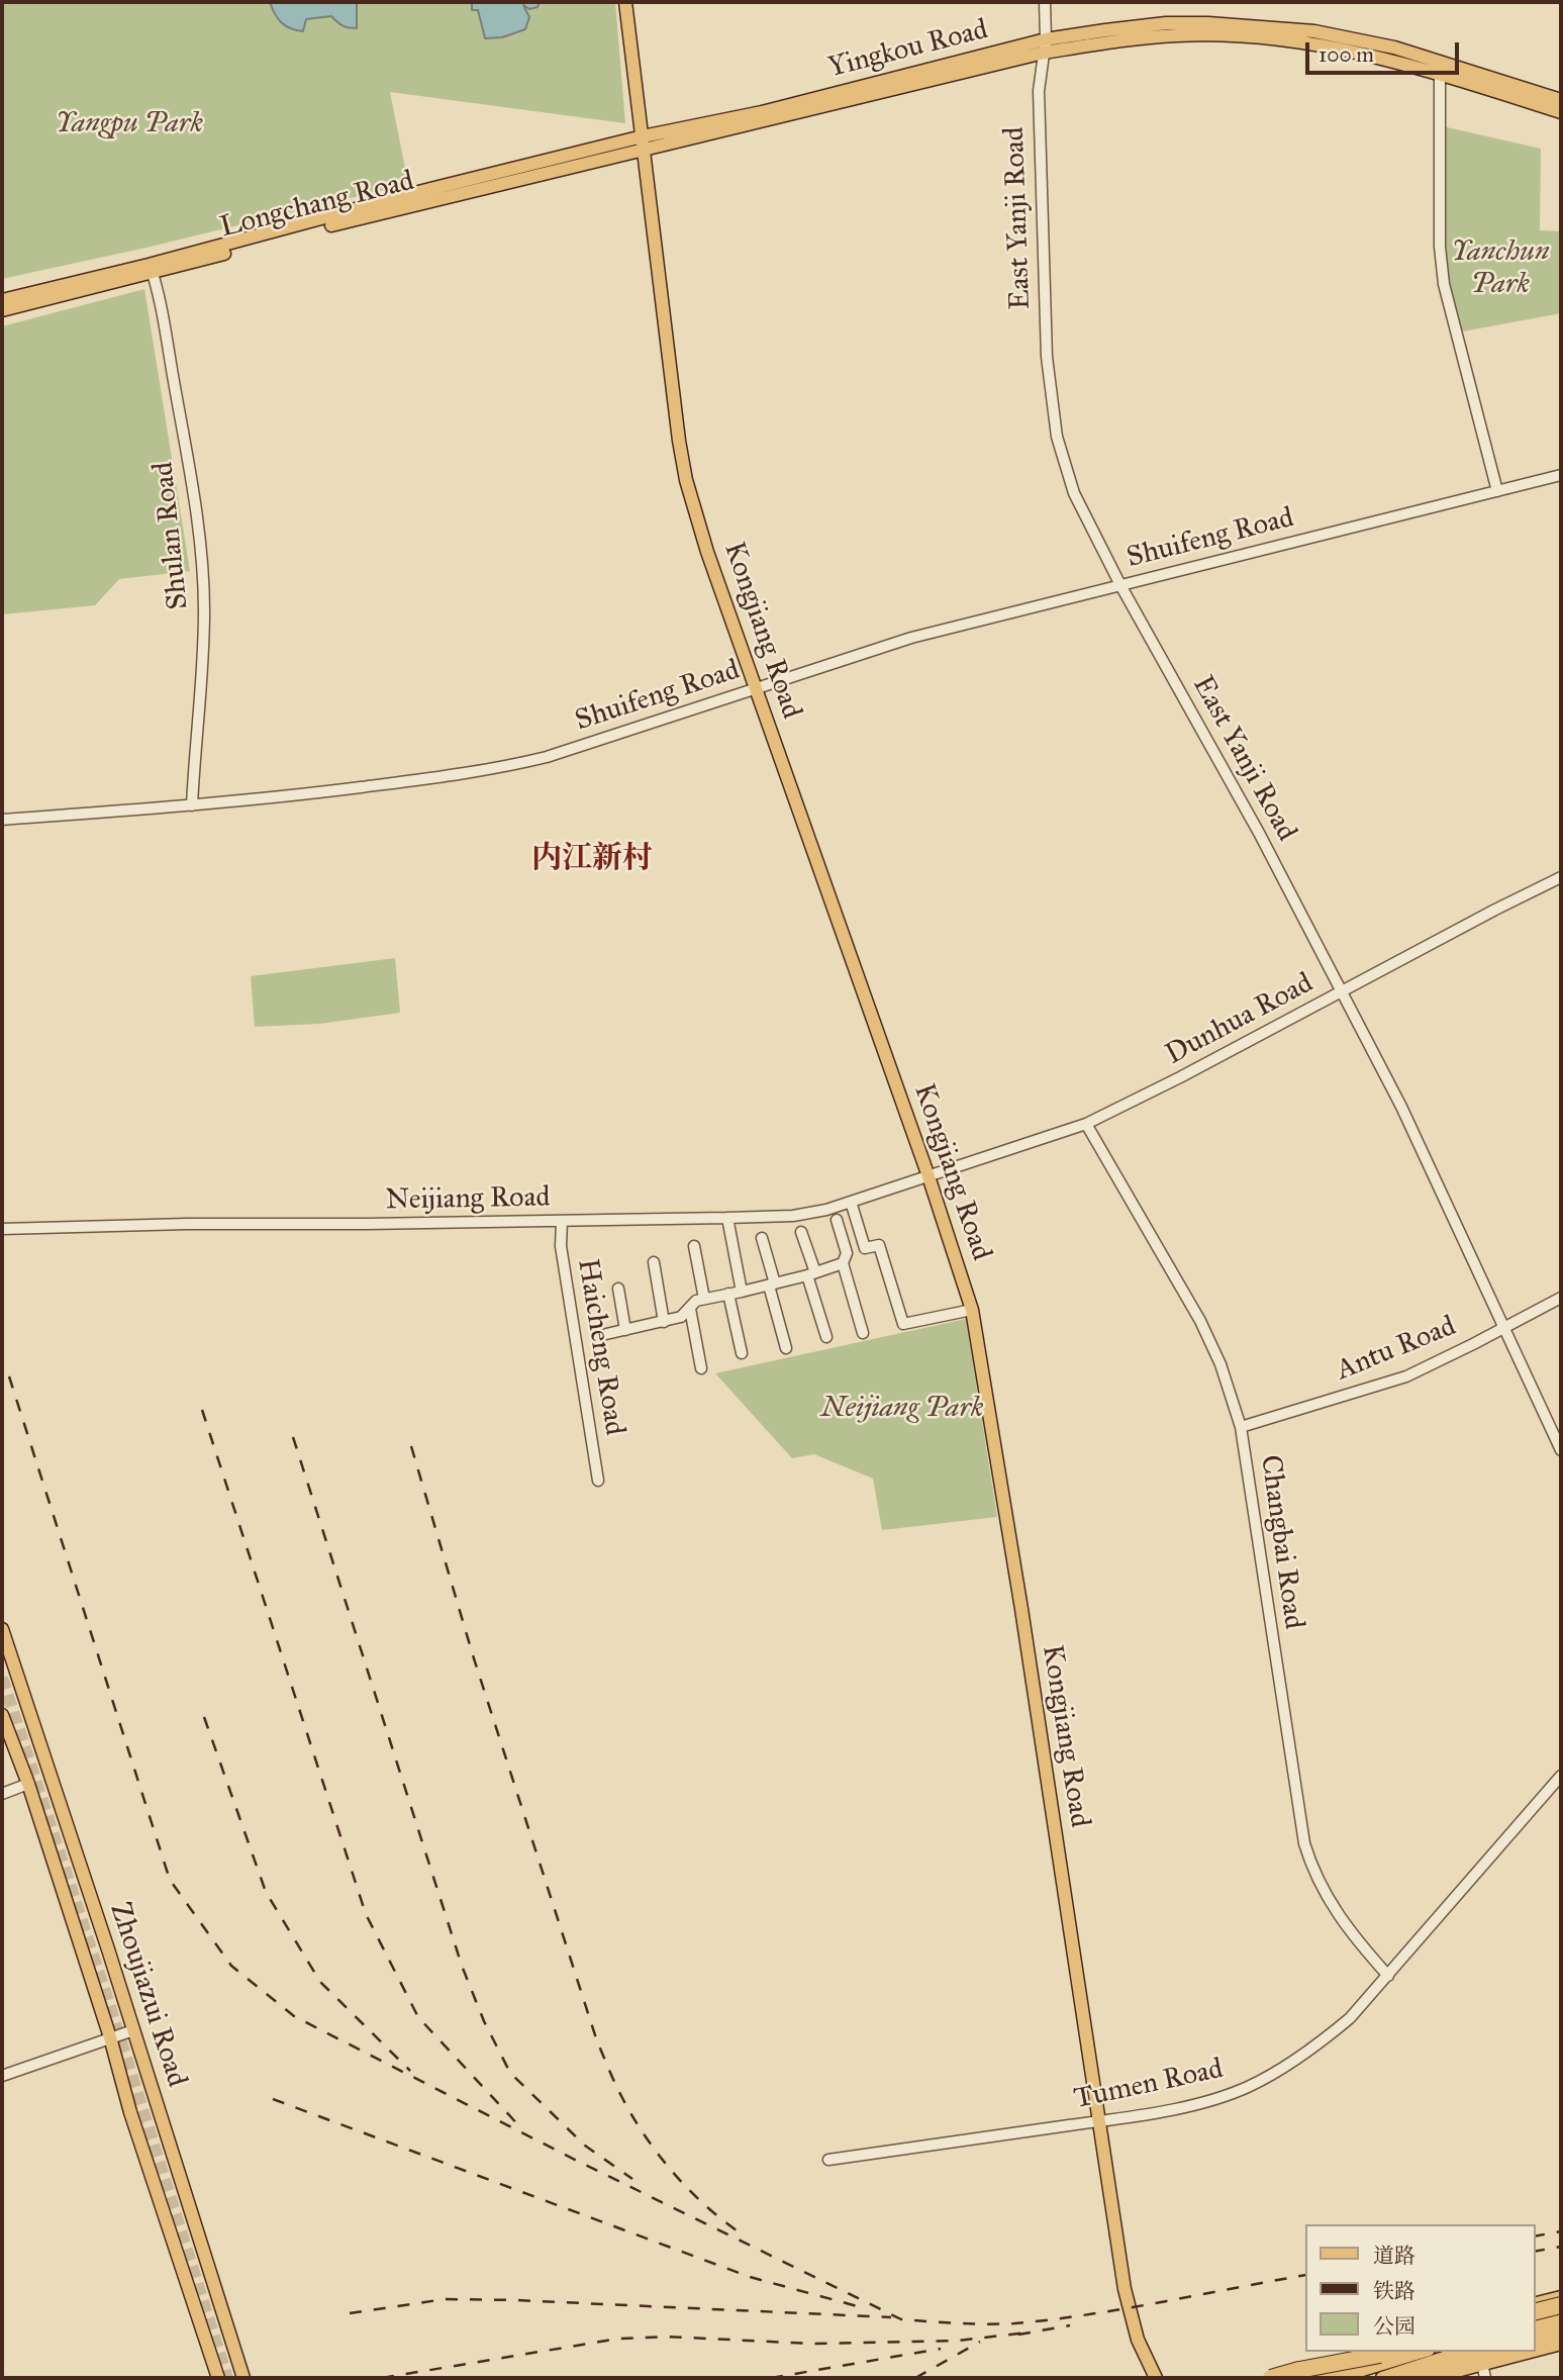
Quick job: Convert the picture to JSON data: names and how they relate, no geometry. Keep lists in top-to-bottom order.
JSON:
{
  "streets": {
    "main road": [
      "Yingkou Road",
      "Longchang Road",
      "Kongjiang Road",
      "Zhoujiazui Road"
    ],
    "street": [
      "East Yanji Road",
      "Shulan Road",
      "Shuifeng Road",
      "Dunhua Road",
      "Neijiang Road",
      "Haicheng Road",
      "Antu Road",
      "Changbai Road",
      "Tumen Road"
    ]
  },
  "crossings": [
    ["Yingkou Road", "Longchang Road"],
    ["Yingkou Road", "East Yanji Road"],
    ["Yingkou Road", "Kongjiang Road"],
    ["Longchang Road", "Shulan Road"],
    ["Longchang Road", "Kongjiang Road"],
    ["East Yanji Road", "Shuifeng Road"],
    ["East Yanji Road", "Dunhua Road"],
    ["East Yanji Road", "Antu Road"],
    ["Shulan Road", "Shuifeng Road"],
    ["Shuifeng Road", "Kongjiang Road"],
    ["Kongjiang Road", "Dunhua Road"],
    ["Kongjiang Road", "Neijiang Road"],
    ["Kongjiang Road", "Tumen Road"],
    ["Dunhua Road", "Neijiang Road"],
    ["Dunhua Road", "Changbai Road"],
    ["Neijiang Road", "Haicheng Road"],
    ["Antu Road", "Changbai Road"],
    ["Changbai Road", "Tumen Road"]
  ],
  "districts": ["内江新村"],
  "parks": ["Yangpu Park", "Yanchun Park", "Neijiang Park"],
  "legend": ["道路", "铁路", "公园"],
  "scale_bar": "100 m"
}
